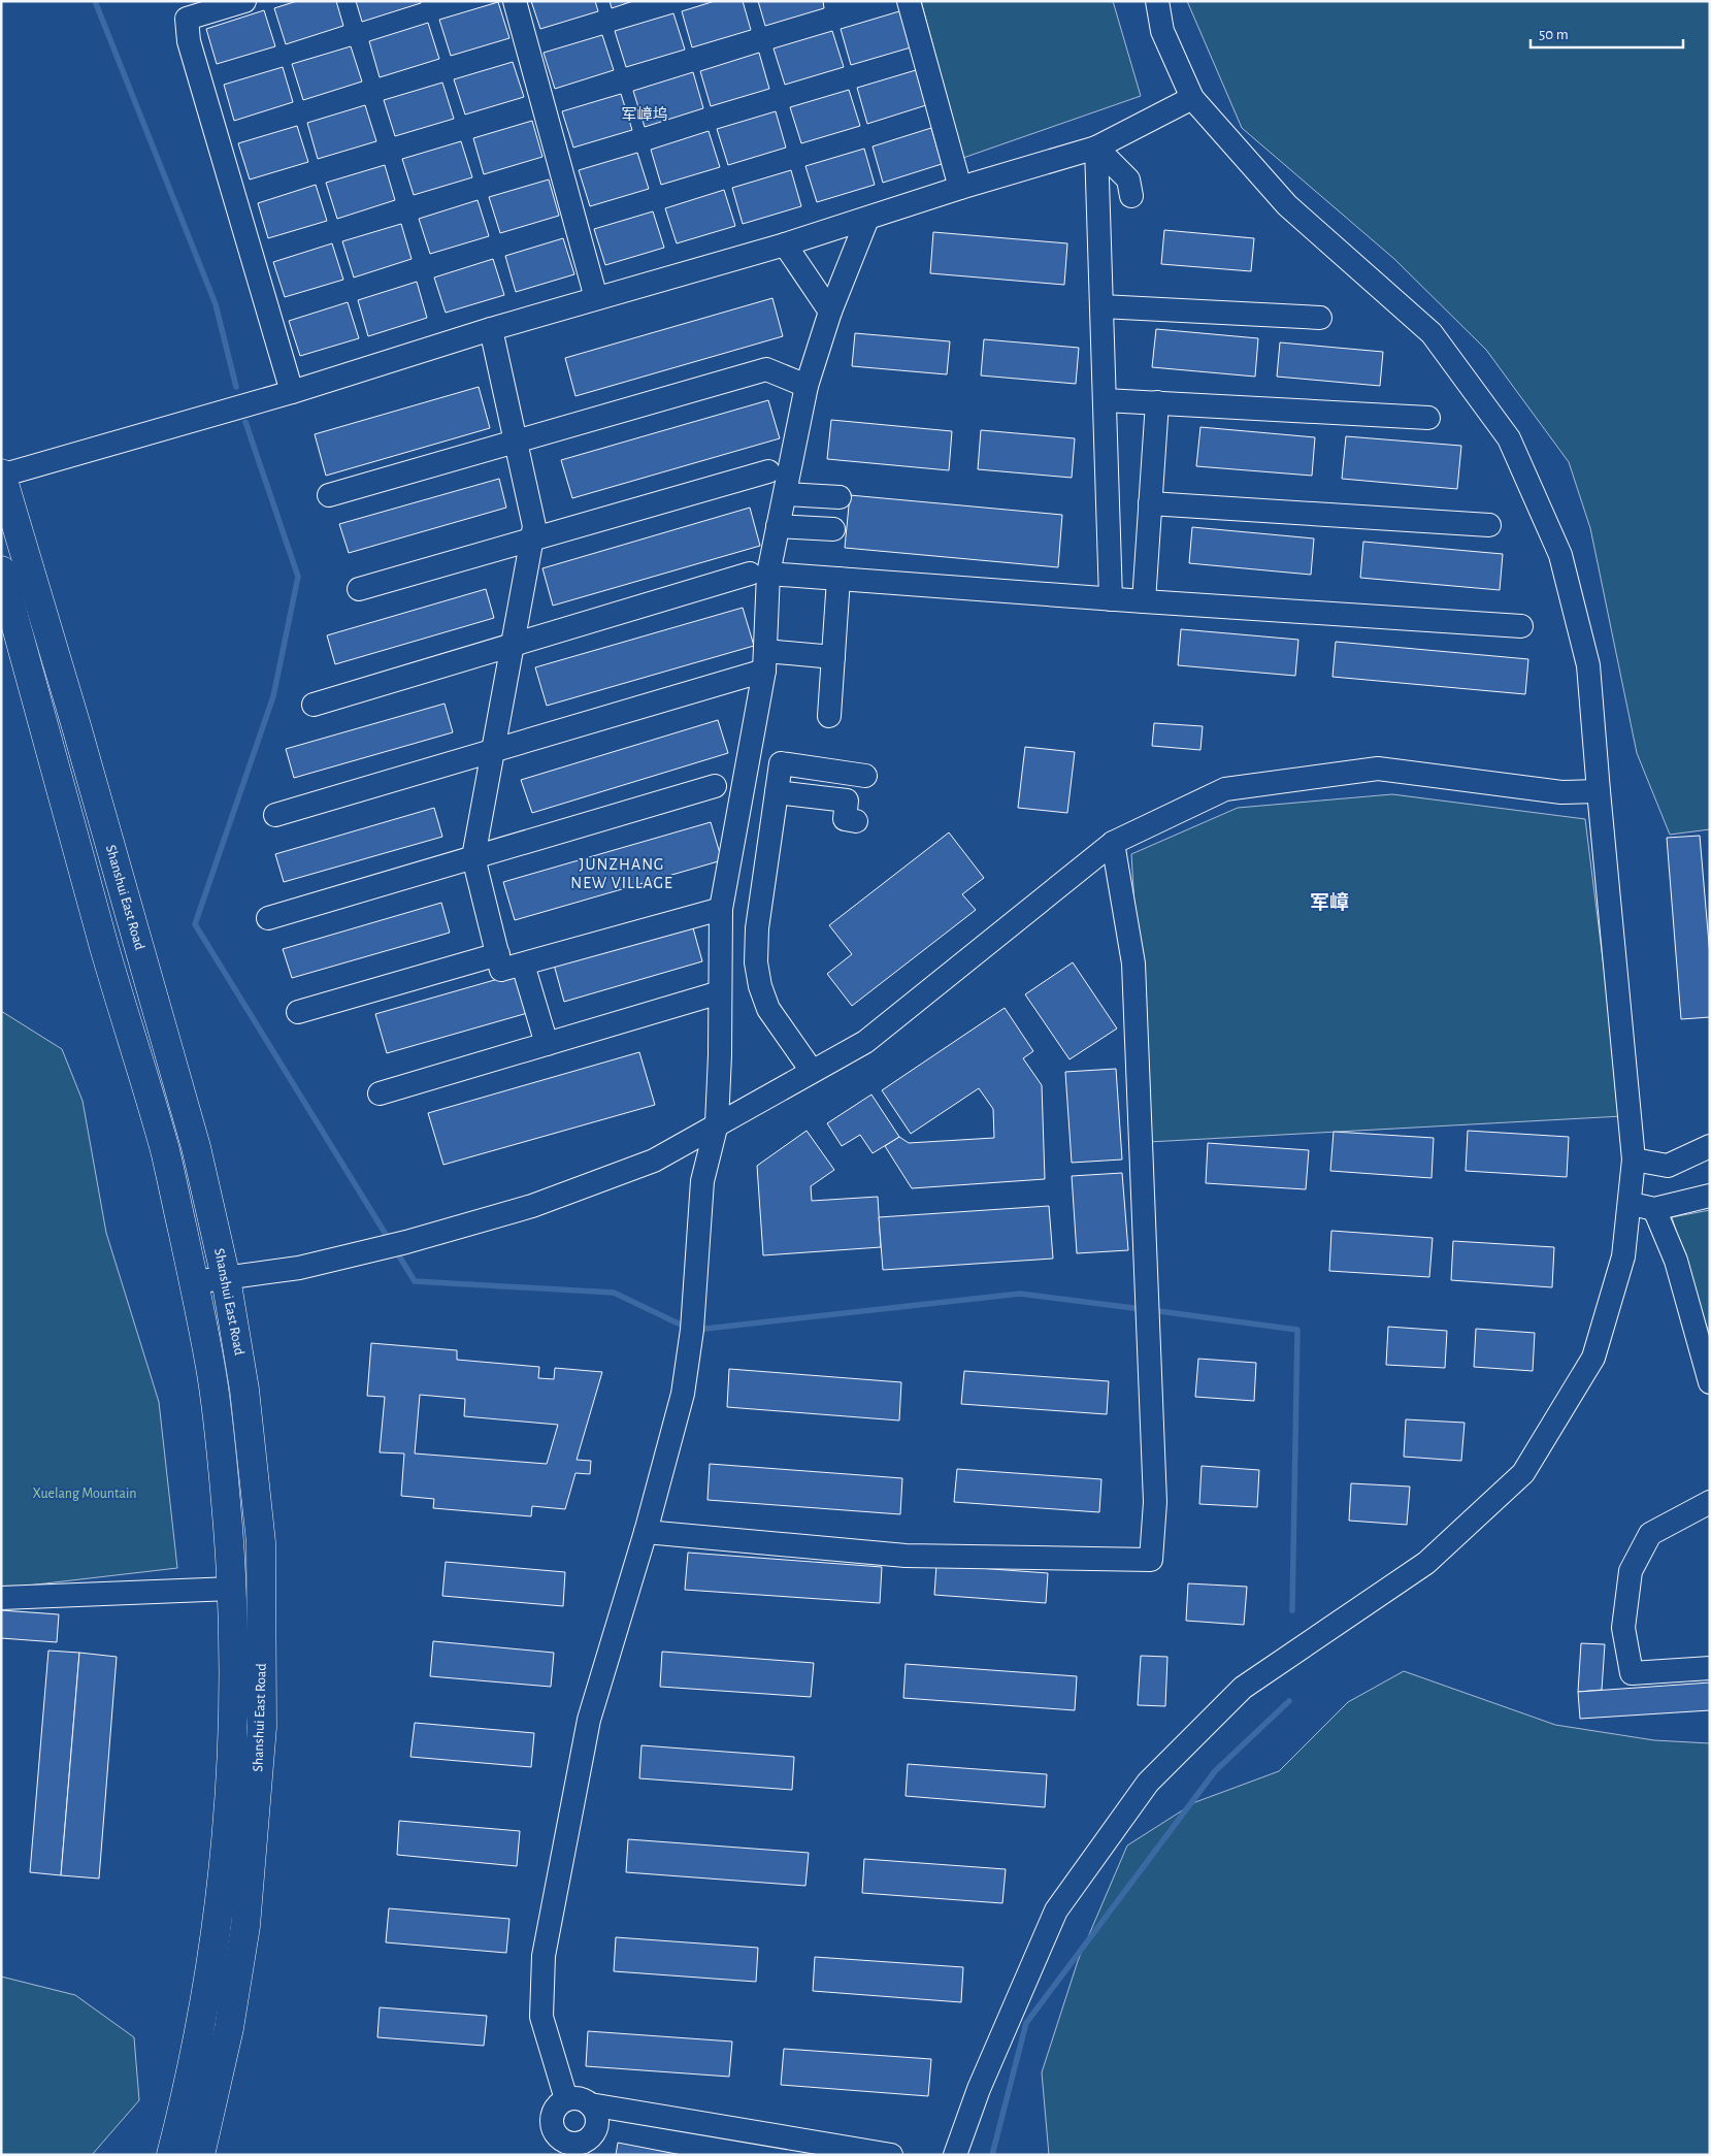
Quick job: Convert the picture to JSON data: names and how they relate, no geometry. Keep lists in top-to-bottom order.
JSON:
{
  "streets": {
    "highway": ["Shanshui East Road"]
  },
  "districts": ["军嶂坞", "JUNZHANG NEW VILLAGE", "军嶂"],
  "parks": ["Xuelang Mountain"],
  "scale_bar": "50 m"
}
